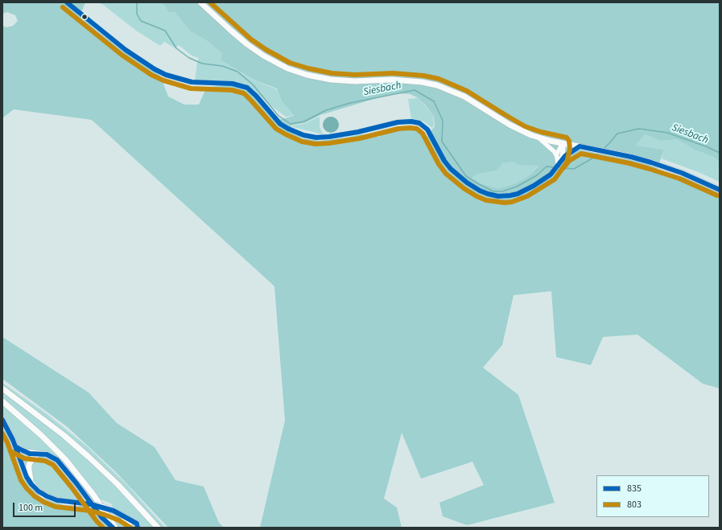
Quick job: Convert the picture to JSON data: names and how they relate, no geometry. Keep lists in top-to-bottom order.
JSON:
{
  "water": ["Siesbach"],
  "lines": ["transit line 835", "transit line 803"],
  "legend": ["835", "803"],
  "scale_bar": "100 m"
}
